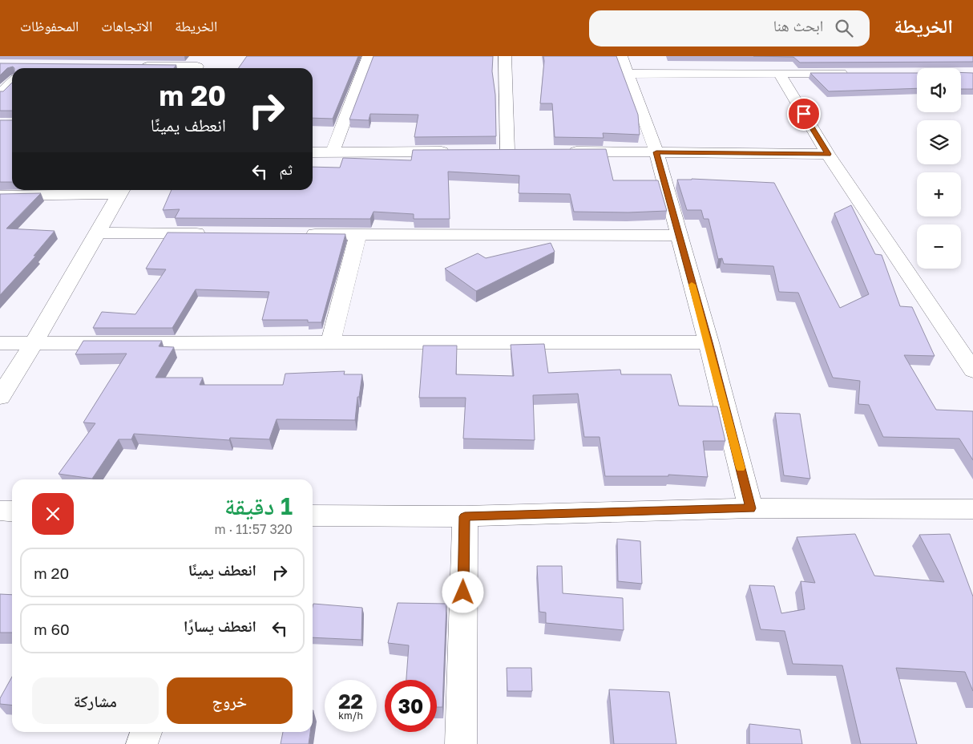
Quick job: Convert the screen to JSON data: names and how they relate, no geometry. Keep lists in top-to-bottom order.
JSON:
{
  "page": {
    "header": "الخريطة",
    "search": "ابحث هنا",
    "nav": ["الخريطة", "الاتجاهات", "المحفوظات"],
    "map_buttons": ["+", "−"],
    "turn": ["20 m", "انعطف يمينًا"],
    "then": "ثم",
    "heading": ["1 دقيقة", "320 m · 11:57"],
    "list": [
      {
        "name": "انعطف يمينًا",
        "value": "20 m"
      },
      {
        "name": "انعطف يسارًا",
        "value": "60 m"
      }
    ],
    "buttons": ["خروج", "مشاركة"],
    "speed": "22 km/h",
    "limit": "30"
  }
}
